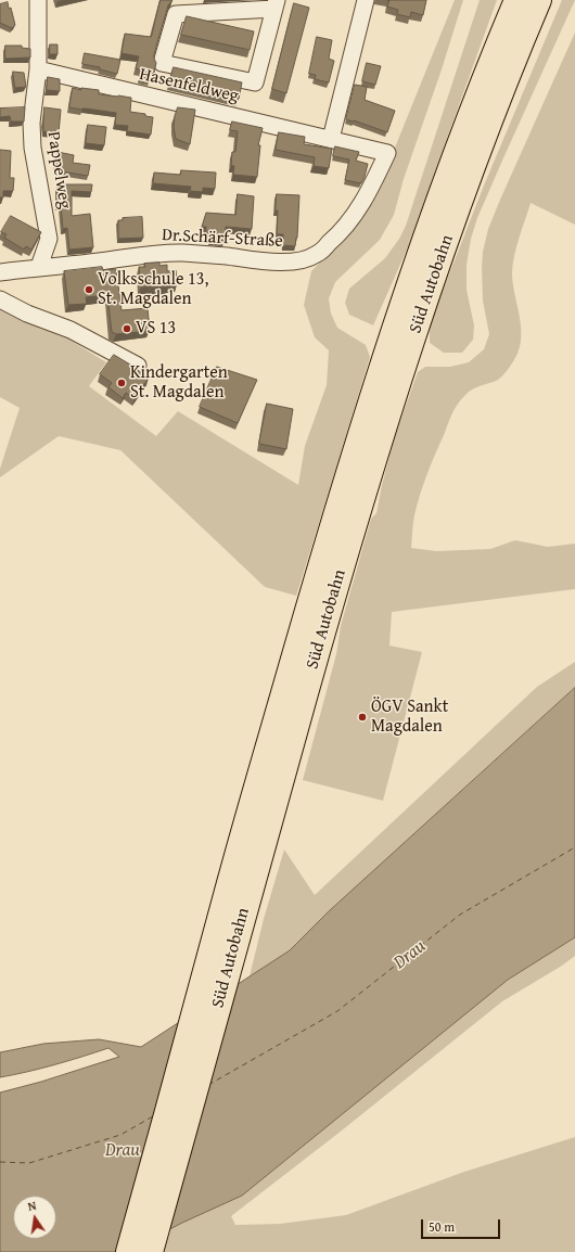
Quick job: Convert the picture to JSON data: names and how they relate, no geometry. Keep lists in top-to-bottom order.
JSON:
{
  "streets": {
    "highway": ["Süd Autobahn"],
    "street": ["Hasenfeldweg", "Pappelweg", "Dr.Schärf-Straße"]
  },
  "crossings": [
    ["Hasenfeldweg", "Pappelweg"],
    ["Hasenfeldweg", "Dr.Schärf-Straße"],
    ["Pappelweg", "Dr.Schärf-Straße"]
  ],
  "water": ["Drau"],
  "places": [
    "Volksschule 13, St. Magdalen",
    "VS 13",
    "Kindergarten St. Magdalen",
    "ÖGV Sankt Magdalen"
  ],
  "scale_bar": "50 m",
  "north": "top"
}
